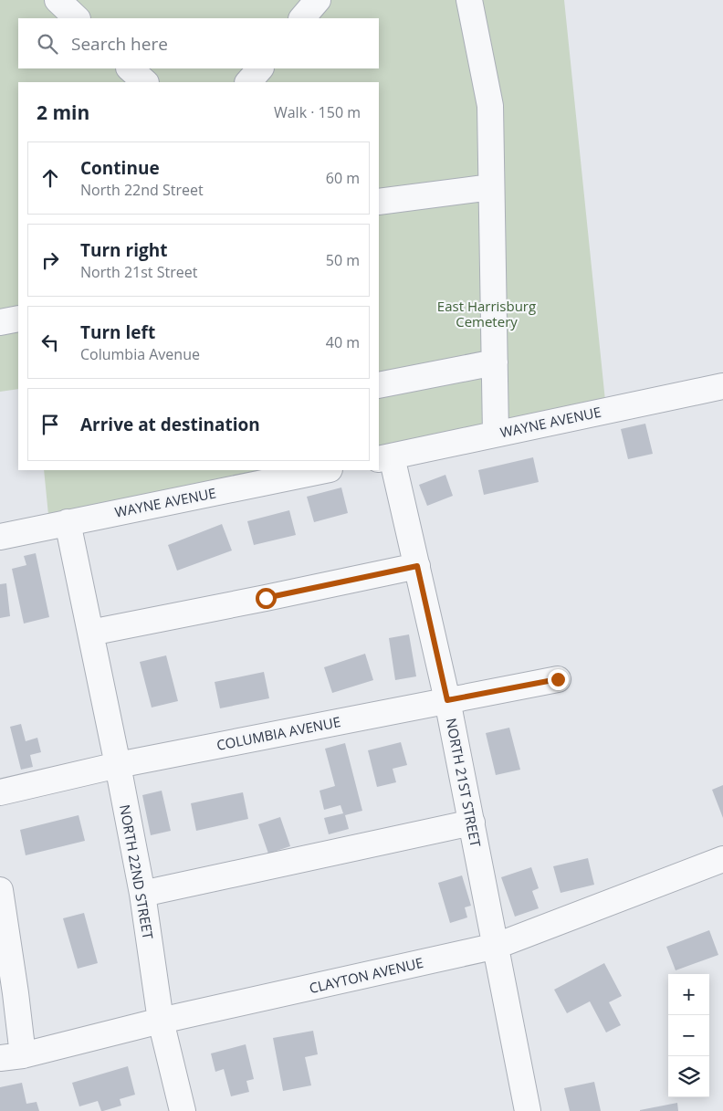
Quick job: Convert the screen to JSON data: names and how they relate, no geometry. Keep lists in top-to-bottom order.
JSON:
{
  "streets": {
    "street": [
      "WAYNE AVENUE",
      "COLUMBIA AVENUE",
      "NORTH 21ST STREET",
      "NORTH 22ND STREET",
      "CLAYTON AVENUE"
    ]
  },
  "crossings": [
    ["WAYNE AVENUE", "NORTH 21ST STREET"],
    ["WAYNE AVENUE", "NORTH 22ND STREET"],
    ["COLUMBIA AVENUE", "NORTH 21ST STREET"],
    ["COLUMBIA AVENUE", "NORTH 22ND STREET"],
    ["NORTH 21ST STREET", "CLAYTON AVENUE"],
    ["NORTH 22ND STREET", "CLAYTON AVENUE"]
  ],
  "parks": ["East Harrisburg Cemetery"],
  "page": {
    "search": "Search here",
    "heading": ["2 min", "Walk · 150 m"],
    "list": [
      ["Continue", "North 22nd Street", "60 m"],
      ["Turn right", "North 21st Street", "50 m"],
      ["Turn left", "Columbia Avenue", "40 m"],
      "Arrive at destination"
    ],
    "map_buttons": ["+", "−"]
  }
}
